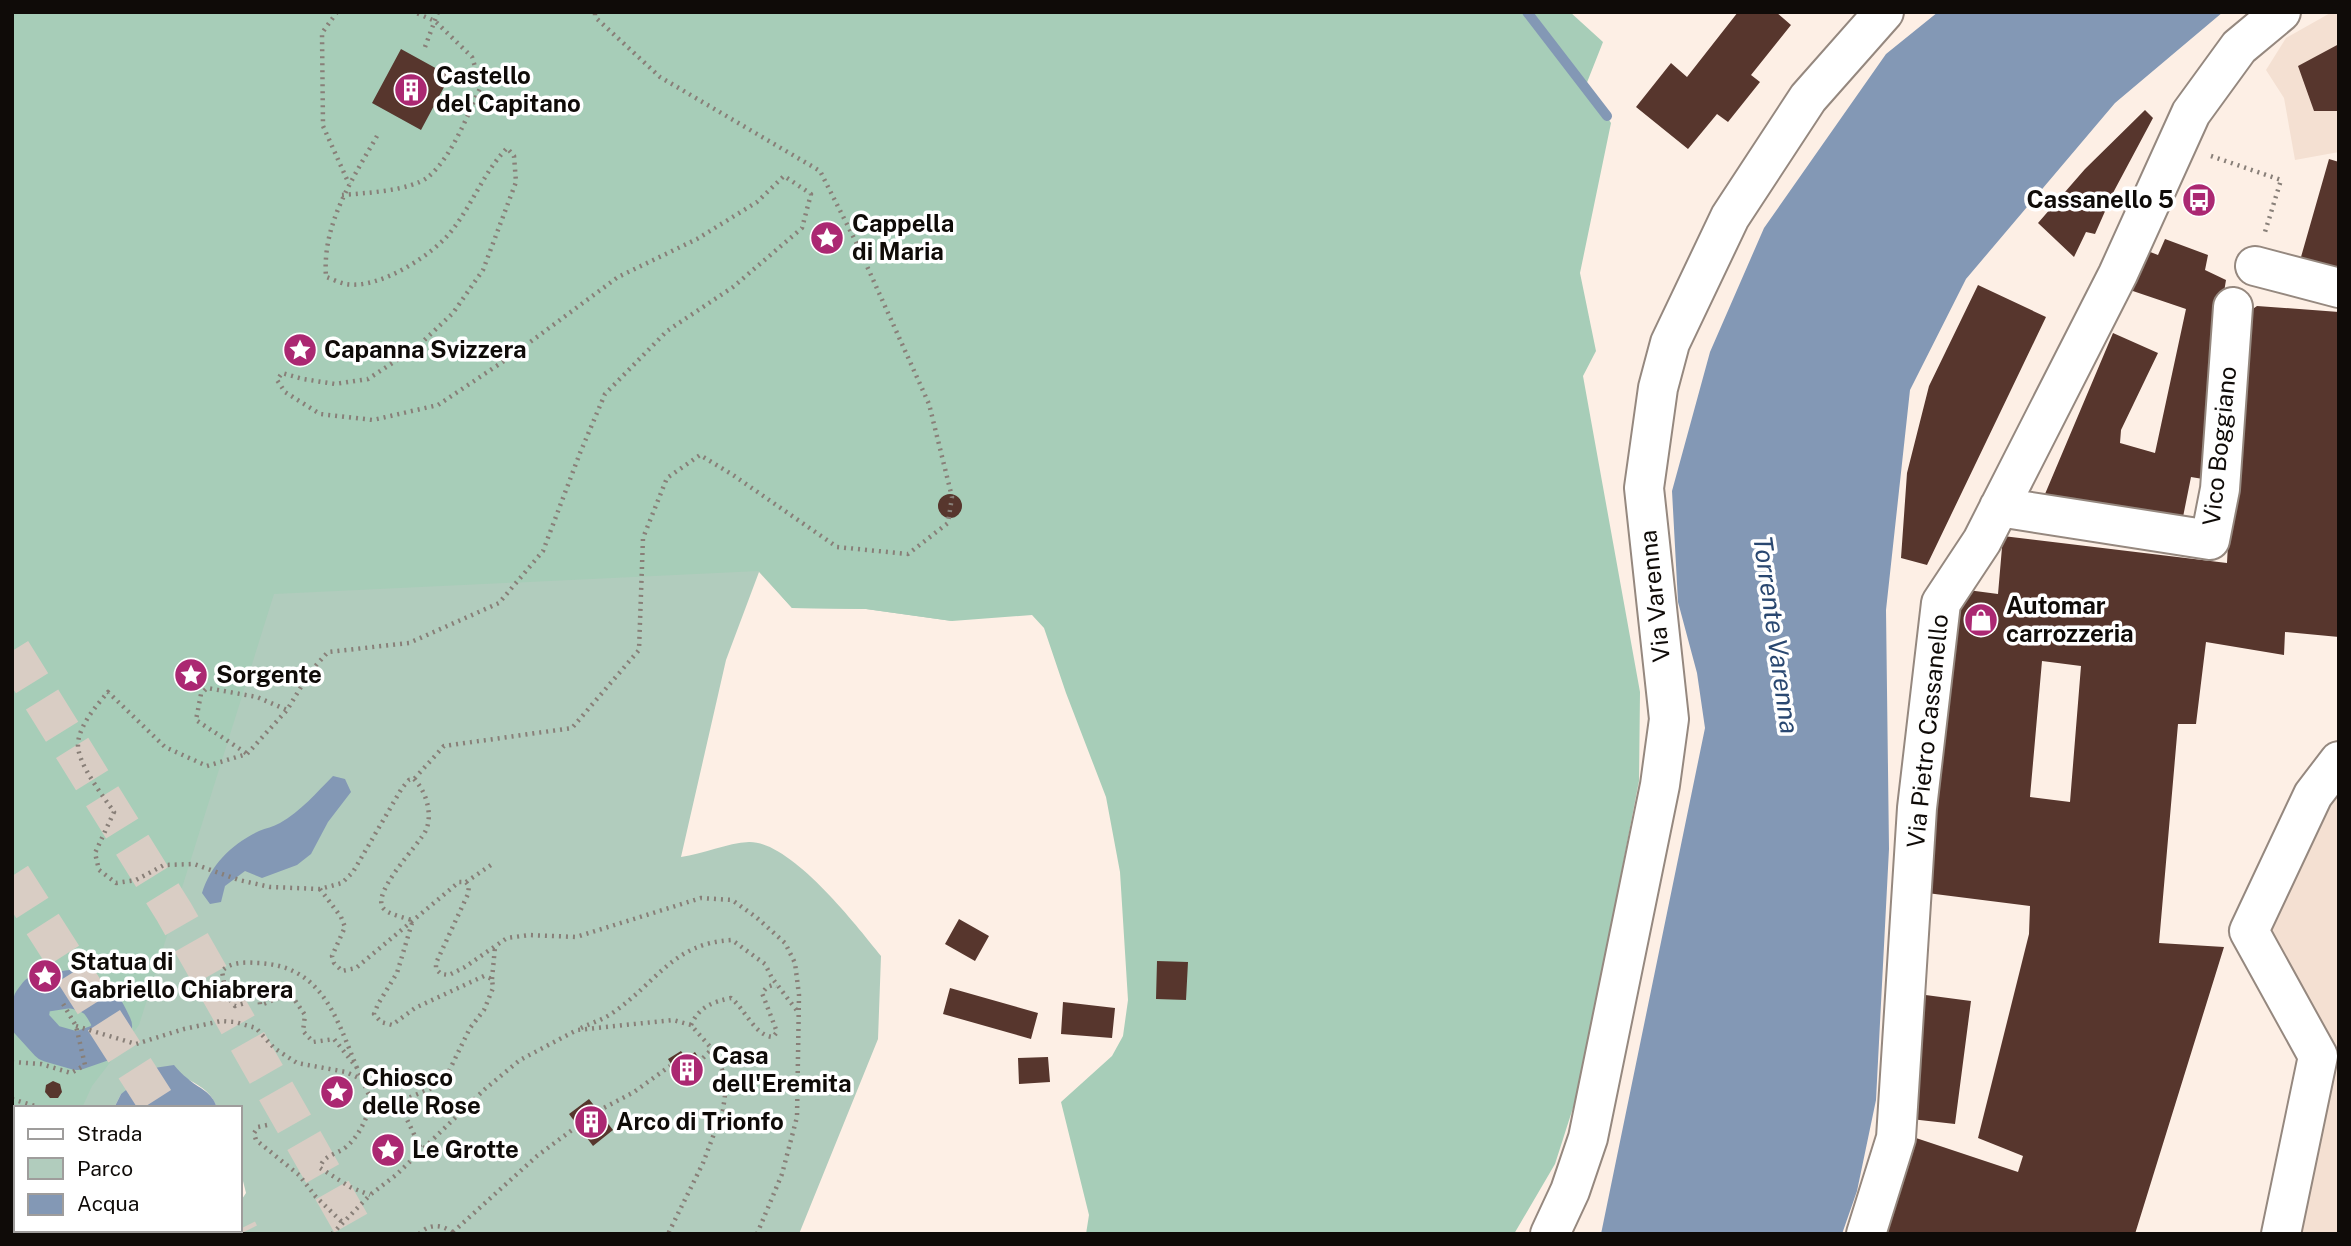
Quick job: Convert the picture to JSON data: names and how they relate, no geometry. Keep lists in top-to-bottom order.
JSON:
{
  "streets": {
    "street": ["Vico Boggiano", "Via Varenna", "Via Pietro Cassanello"]
  },
  "crossings": [
    ["Vico Boggiano", "Via Pietro Cassanello"]
  ],
  "water": ["Torrente Varenna"],
  "places": {
    "building": ["Castello del Capitano", "Casa dell'Eremita", "Arco di Trionfo"],
    "bus stop": ["Cassanello 5"],
    "place": [
      "Cappella di Maria",
      "Capanna Svizzera",
      "Sorgente",
      "Statua di Gabriello Chiabrera",
      "Chiosco delle Rose",
      "Le Grotte"
    ],
    "shop": ["Automar carrozzeria"]
  },
  "legend": ["Strada", "Parco", "Acqua"]
}
